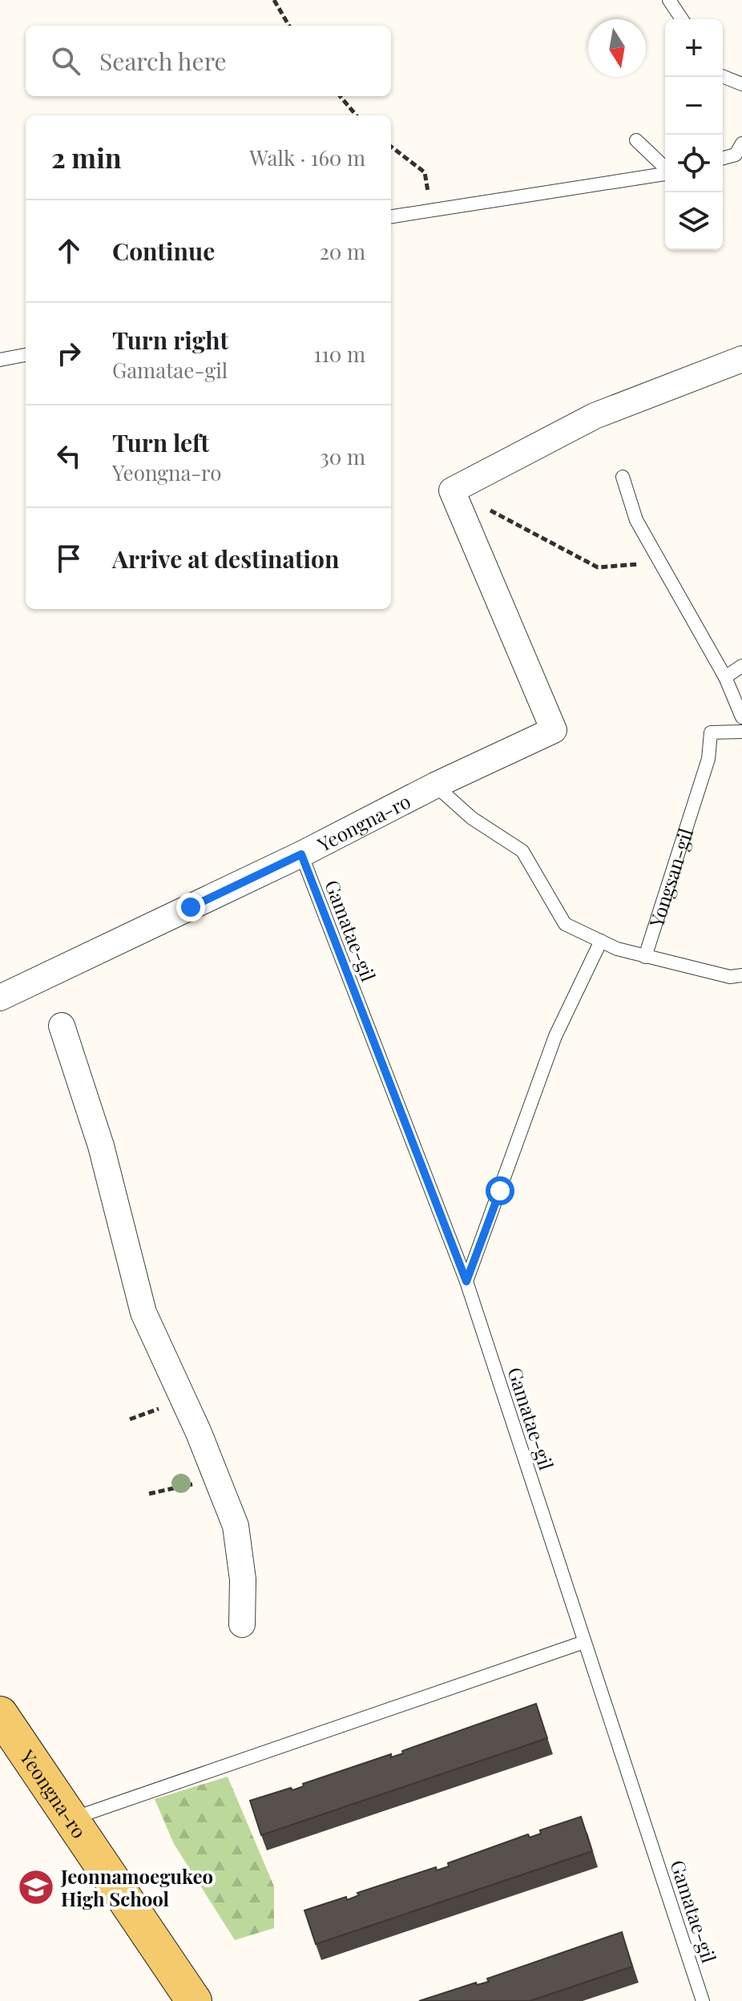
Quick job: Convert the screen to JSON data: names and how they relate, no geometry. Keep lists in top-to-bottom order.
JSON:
{
  "streets": {
    "main road": ["Yeongna-ro"],
    "lane": ["Yongsan-gil", "Gamatae-gil"]
  },
  "crossings": [
    ["Yeongna-ro", "Gamatae-gil"]
  ],
  "places": {
    "school or university": ["Jeonnamoegukeo High School"]
  },
  "north": "bottom",
  "page": {
    "map_buttons": ["+", "−"],
    "search": "Search here",
    "heading": ["2 min", "Walk · 160 m"],
    "list": [
      ["Continue", "20 m"],
      ["Turn right", "Gamatae-gil", "110 m"],
      ["Turn left", "Yeongna-ro", "30 m"],
      "Arrive at destination"
    ]
  }
}
